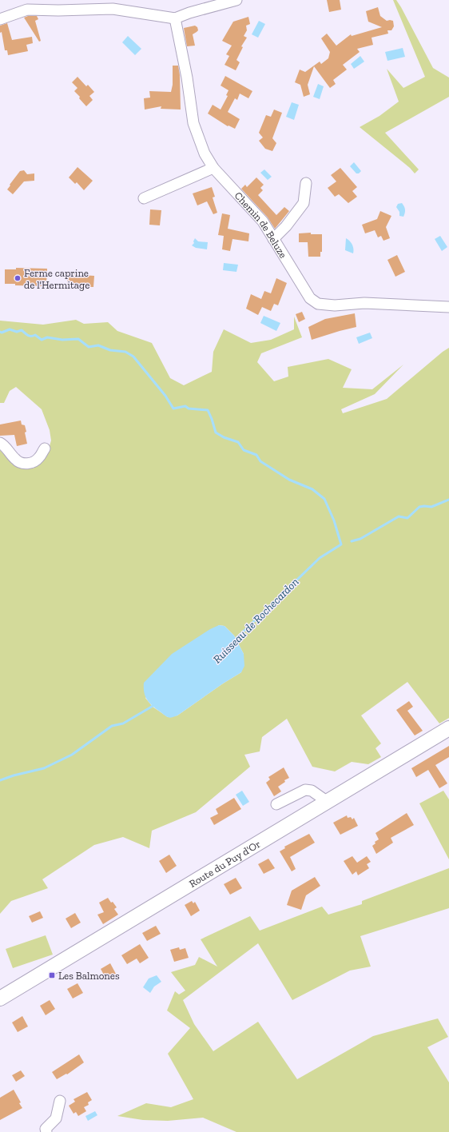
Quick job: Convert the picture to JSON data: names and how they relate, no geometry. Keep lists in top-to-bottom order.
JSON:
{
  "streets": {
    "main road": ["Route du Puy d'Or"],
    "street": ["Chemin de Beluze"]
  },
  "water": ["Ruisseau de Rochecardon"],
  "places": {
    "other": ["Ferme caprine de l'Hermitage"],
    "transit": ["Les Balmones"]
  }
}
